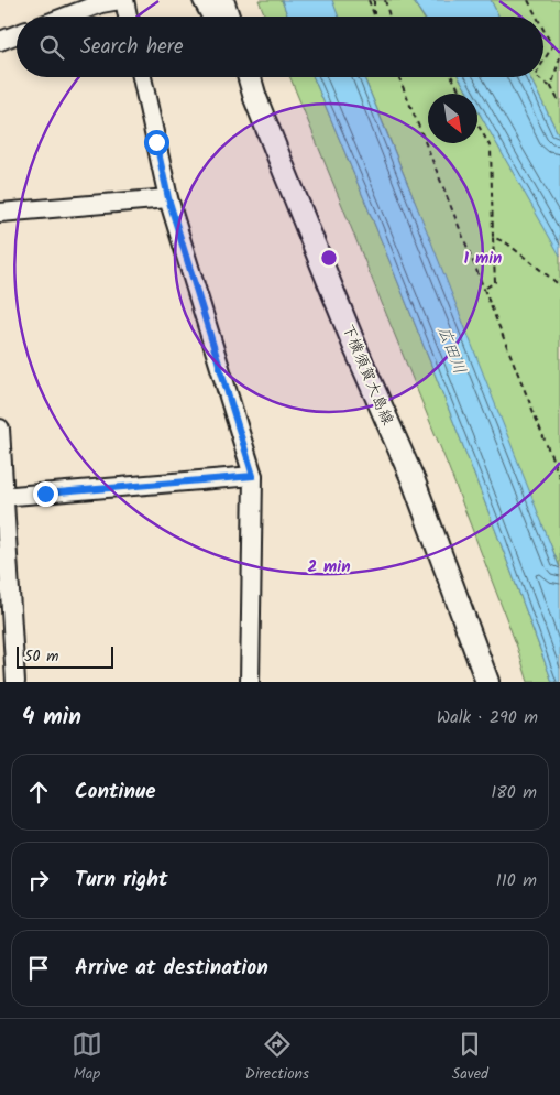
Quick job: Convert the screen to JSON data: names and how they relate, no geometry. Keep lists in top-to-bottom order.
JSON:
{
  "streets": {
    "main road": ["下横須賀大島線"]
  },
  "water": ["広田川"],
  "scale_bar": "50 m",
  "north": "bottom right",
  "page": {
    "search": "Search here",
    "scale": "50 m",
    "heading": ["4 min", "Walk · 290 m"],
    "list": [
      ["Continue", "180 m"],
      ["Turn right", "110 m"],
      "Arrive at destination"
    ],
    "nav": ["Map", "Directions", "Saved"]
  },
  "rings": ["1 min", "2 min"]
}
